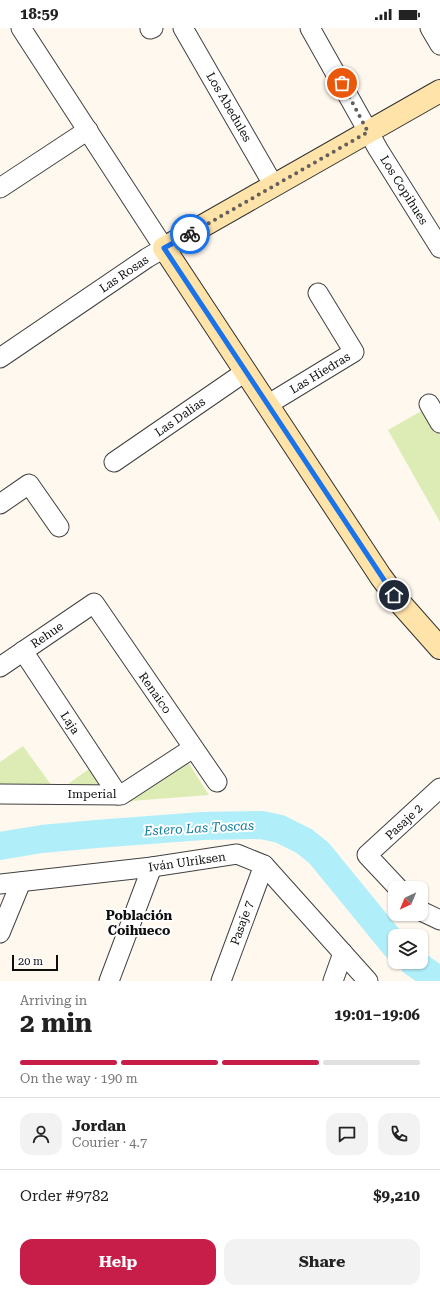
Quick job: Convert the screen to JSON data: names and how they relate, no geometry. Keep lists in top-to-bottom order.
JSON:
{
  "streets": {
    "main road": ["Las Rosas"],
    "street": [
      "Los Abedules",
      "Los Copihues",
      "Las Hiedras",
      "Las Dalias",
      "Rehue",
      "Renaico",
      "Laja",
      "Imperial",
      "Pasaje 2",
      "Iván Ulriksen",
      "Pasaje 7"
    ]
  },
  "crossings": [
    ["Los Abedules", "Las Rosas"],
    ["Los Copihues", "Las Rosas"],
    ["Rehue", "Renaico"],
    ["Rehue", "Laja"],
    ["Renaico", "Imperial"],
    ["Laja", "Imperial"],
    ["Iván Ulriksen", "Pasaje 7"]
  ],
  "districts": ["Población Coihueco"],
  "water": ["Estero Las Toscas"],
  "scale_bar": "20 m",
  "north": "bottom left",
  "page": {
    "status": "18:59",
    "scale": "20 m",
    "heading": ["2 min", "Arriving in", "19:01–19:06"],
    "panel": [
      "Jordan",
      "Courier · 4.7",
      "Order #9782",
      "$9,210"
    ],
    "bar": "On the way · 190 m",
    "buttons": ["Help", "Share"]
  }
}
